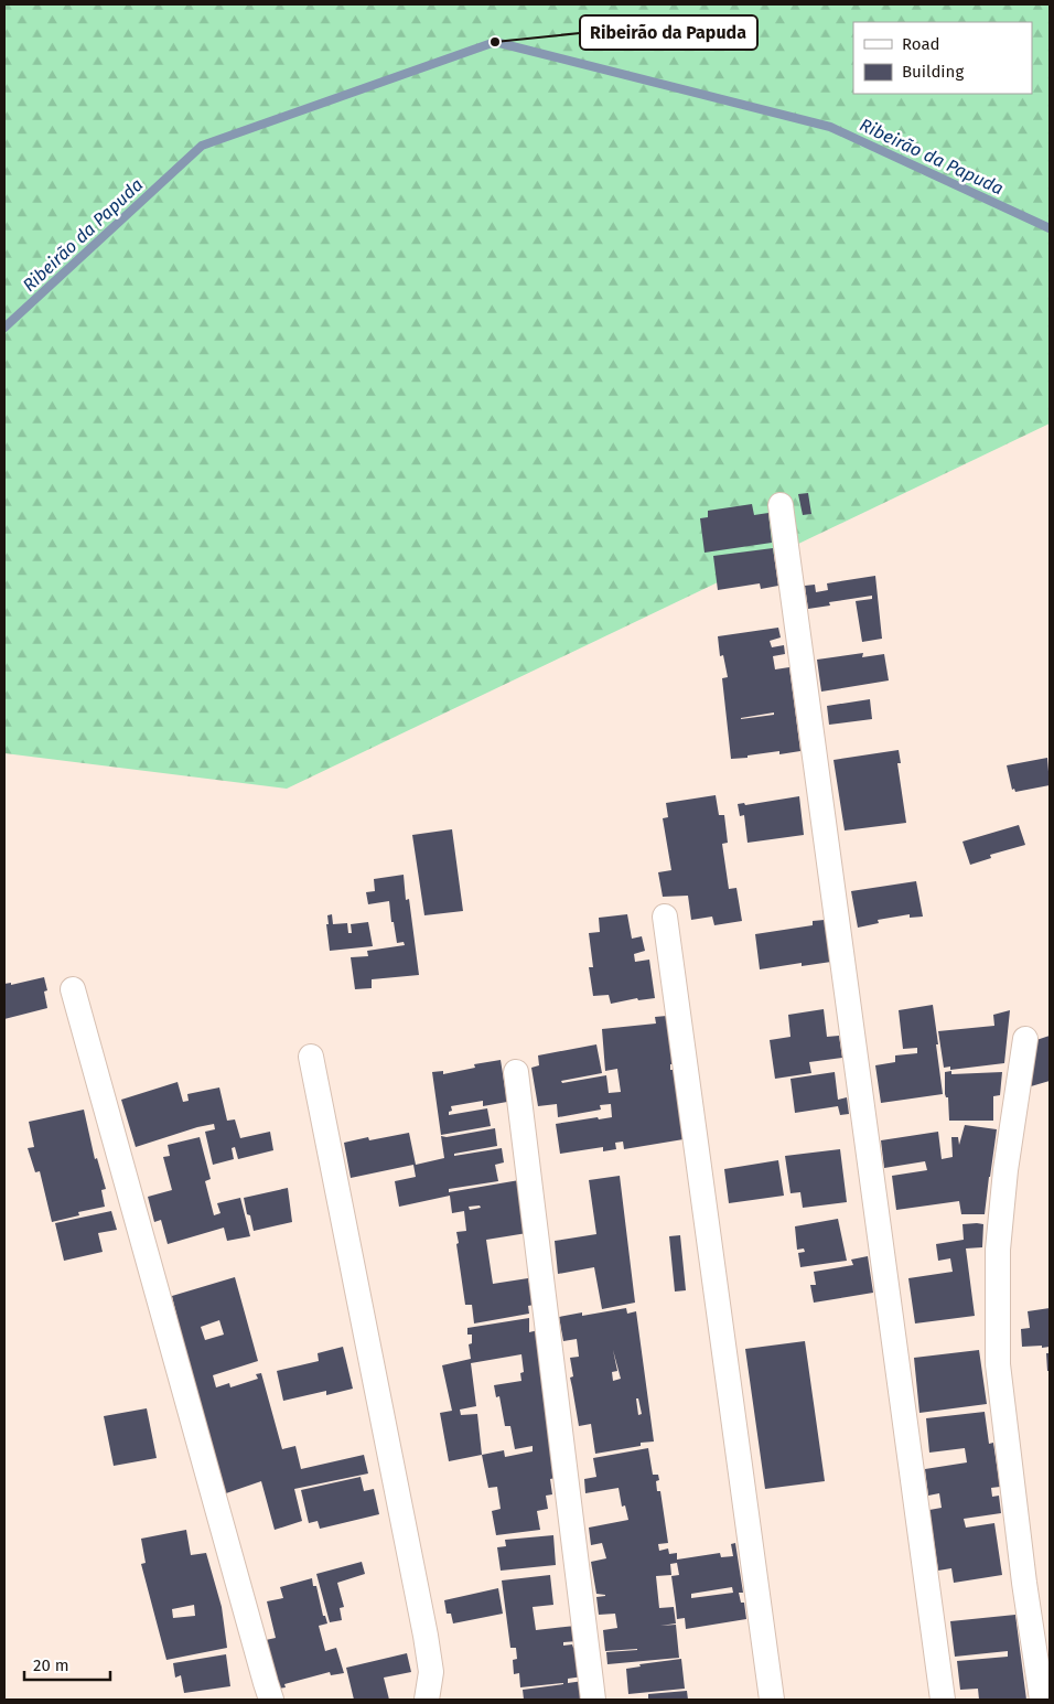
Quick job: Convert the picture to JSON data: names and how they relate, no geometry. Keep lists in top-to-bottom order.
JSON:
{
  "water": ["Ribeirão da Papuda"],
  "places": ["Ribeirão da Papuda"],
  "legend": ["Road", "Building"],
  "scale_bar": "20 m"
}
